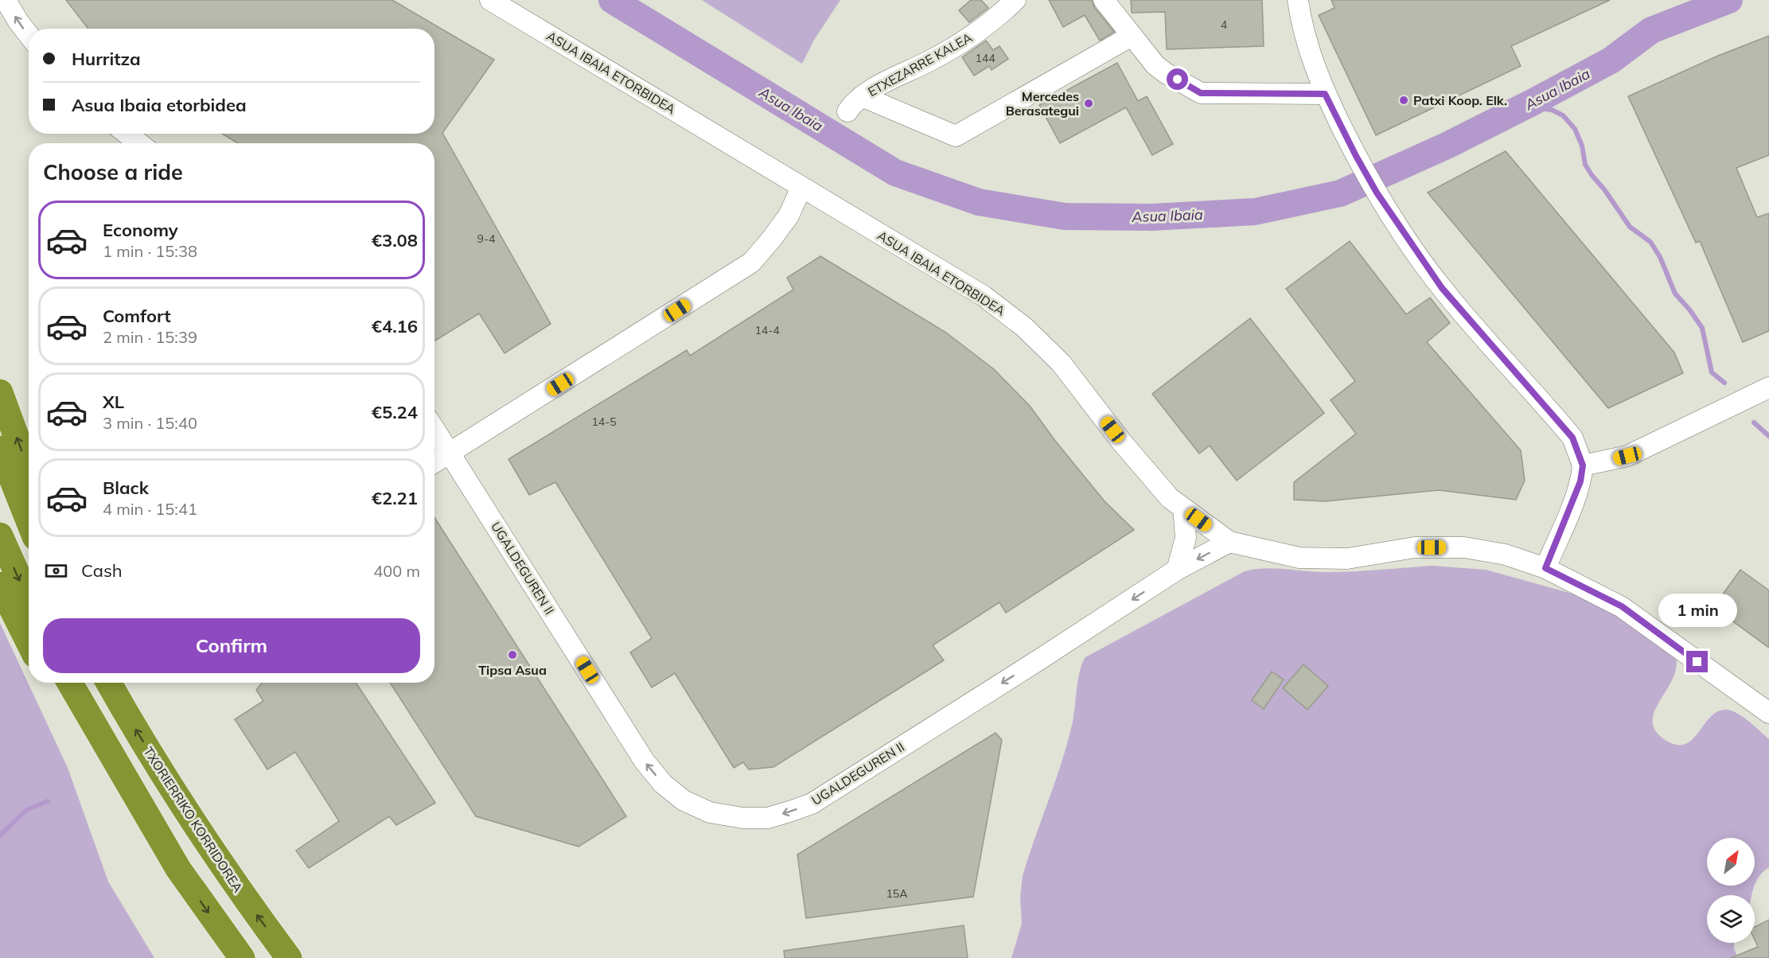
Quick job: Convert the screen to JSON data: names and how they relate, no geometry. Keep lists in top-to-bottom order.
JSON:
{
  "streets": {
    "highway": ["TXORIERRIKO KORRIDOREA"],
    "street": ["ETXEZARRE KALEA", "ASUA IBAIA ETORBIDEA", "UGALDEGUREN II"]
  },
  "crossings": [
    ["ASUA IBAIA ETORBIDEA", "UGALDEGUREN II"]
  ],
  "water": ["Asua Ibaia"],
  "places": ["Patxi Koop. Elk.", "Mercedes Berasategui", "Tipsa Asua"],
  "house_numbers": [
    "4",
    "144",
    "9-4",
    "14-4",
    "14-5",
    "15A"
  ],
  "north": "top right",
  "page": {
    "banner": ["Hurritza", "Asua Ibaia etorbidea"],
    "heading": "Choose a ride",
    "list": [
      {
        "name": "Economy",
        "note": "1 min · 15:38",
        "value": "€3.08"
      },
      {
        "name": "Comfort",
        "note": "2 min · 15:39",
        "value": "€4.16"
      },
      {
        "name": "XL",
        "note": "3 min · 15:40",
        "value": "€5.24"
      },
      {
        "name": "Black",
        "note": "4 min · 15:41",
        "value": "€2.21"
      }
    ],
    "pay": ["Cash", "400 m"],
    "bubble": "1 min",
    "buttons": "Confirm"
  }
}
